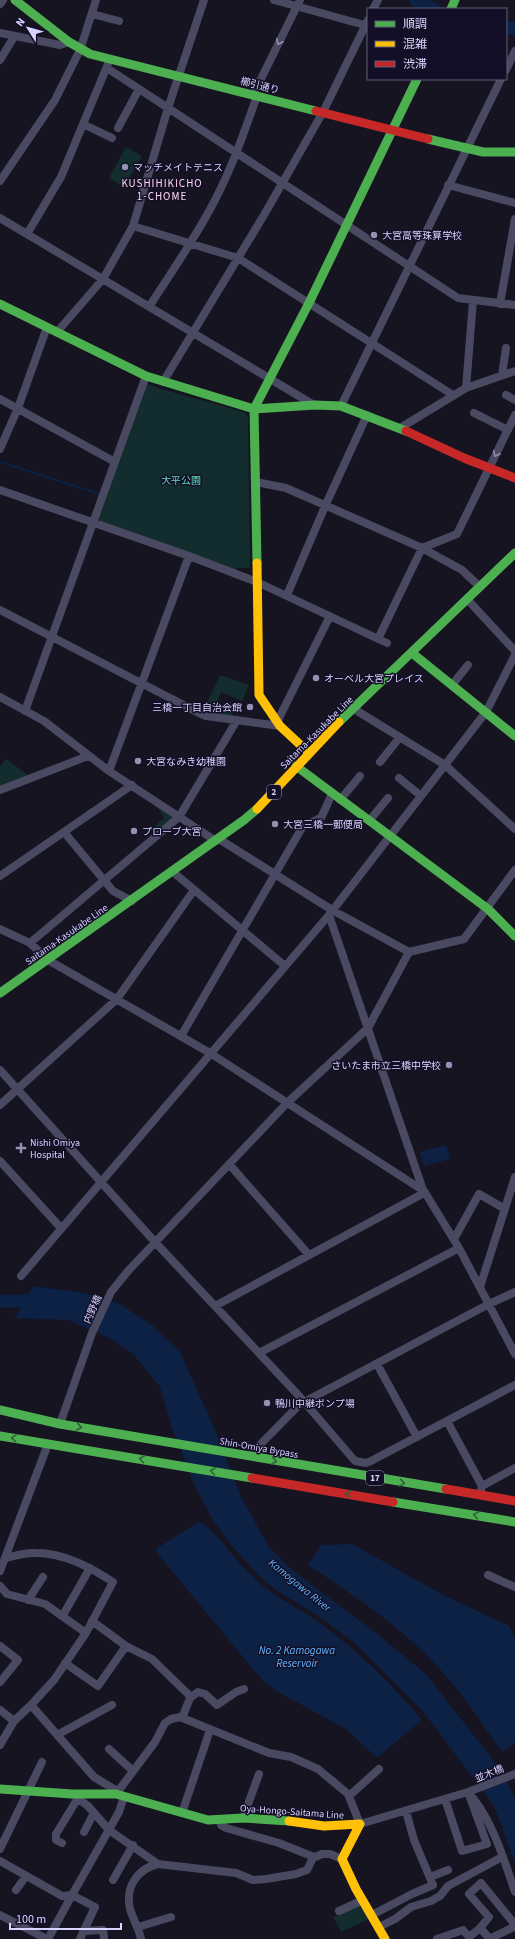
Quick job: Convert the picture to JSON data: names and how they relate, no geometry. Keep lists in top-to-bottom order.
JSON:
{
  "streets": {
    "main road": [
      "櫛引通り",
      "Saitama-Kasukabe Line",
      "2",
      "Shin-Omiya Bypass",
      "17",
      "Oya-Hongo-Saitama Line"
    ],
    "street": ["内野橋", "並木橋"]
  },
  "crossings": [
    ["内野橋", "Shin-Omiya Bypass"],
    ["並木橋", "Oya-Hongo-Saitama Line"]
  ],
  "districts": ["KUSHIHIKICHO 1-CHOME"],
  "water": ["Kamogawa River", "No. 2 Kamogawa Reservoir"],
  "parks": ["大平公園"],
  "places": {
    "other": [
      "マッチメイトテニス",
      "大宮高等珠算学校",
      "オーベル大宮プレイス",
      "三橋一丁目自治会館",
      "大宮なみき幼稚園",
      "大宮三橋一郵便局",
      "プローブ大宮",
      "さいたま市立三橋中学校",
      "鴨川中継ポンプ場"
    ],
    "health": ["Nishi Omiya Hospital"]
  },
  "legend": ["順調", "混雑", "渋滞"],
  "scale_bar": "100 m",
  "north": "top left"
}
